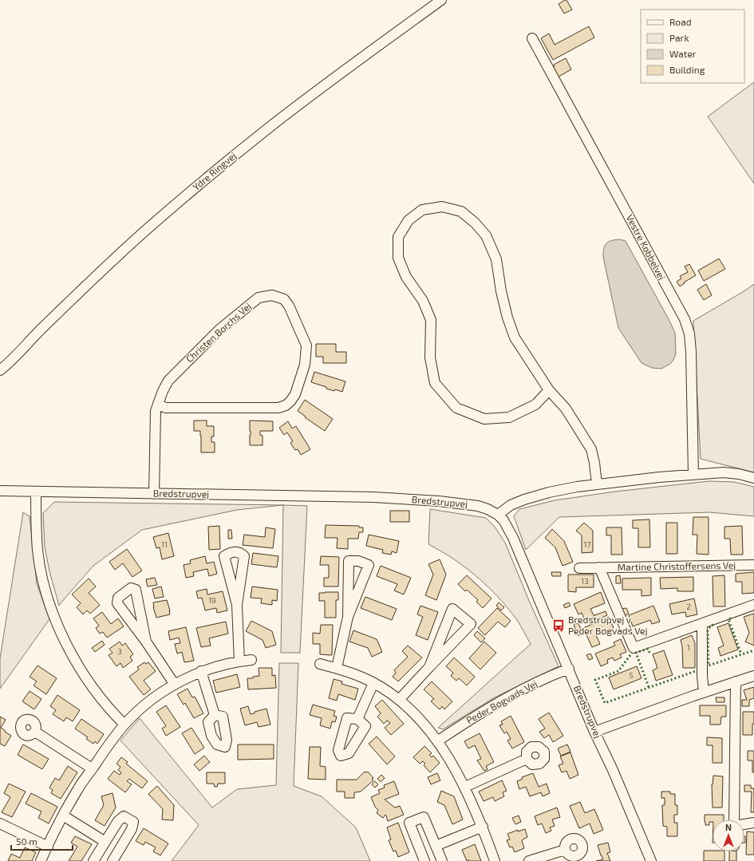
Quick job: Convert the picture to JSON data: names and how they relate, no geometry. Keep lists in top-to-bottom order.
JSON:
{
  "streets": {
    "street": [
      "Ydre Ringvej",
      "Vestre Kobbelvej",
      "Christen Borchs Vej",
      "Bredstrupvej",
      "Martine Christoffersens Vej",
      "Peder Bøgvads Vej"
    ]
  },
  "crossings": [
    ["Christen Borchs Vej", "Bredstrupvej"],
    ["Bredstrupvej", "Peder Bøgvads Vej"]
  ],
  "places": {
    "bus stop": ["Bredstrupvej v Peder Bøgvads Vej"]
  },
  "house_numbers": [
    "11",
    "17",
    "13",
    "19",
    "2",
    "1",
    "3",
    "5"
  ],
  "legend": [
    "Road",
    "Park",
    "Water",
    "Building"
  ],
  "scale_bar": "50 m",
  "north": "top"
}
